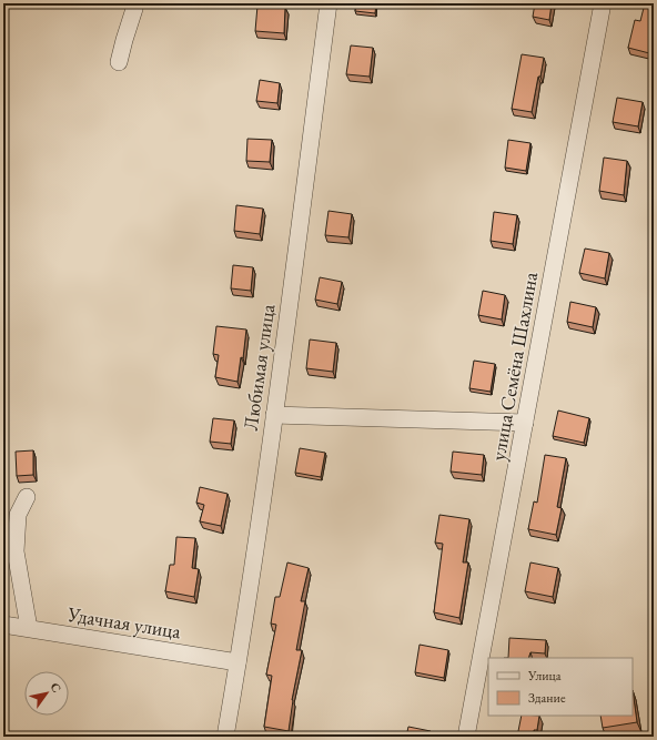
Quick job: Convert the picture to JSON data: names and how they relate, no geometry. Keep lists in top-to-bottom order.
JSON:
{
  "streets": {
    "street": ["улица Семёна Шахлина", "Любимая улица", "Удачная улица"]
  },
  "crossings": [
    ["Любимая улица", "Удачная улица"]
  ],
  "legend": ["Улица", "Здание"],
  "north": "top right"
}
